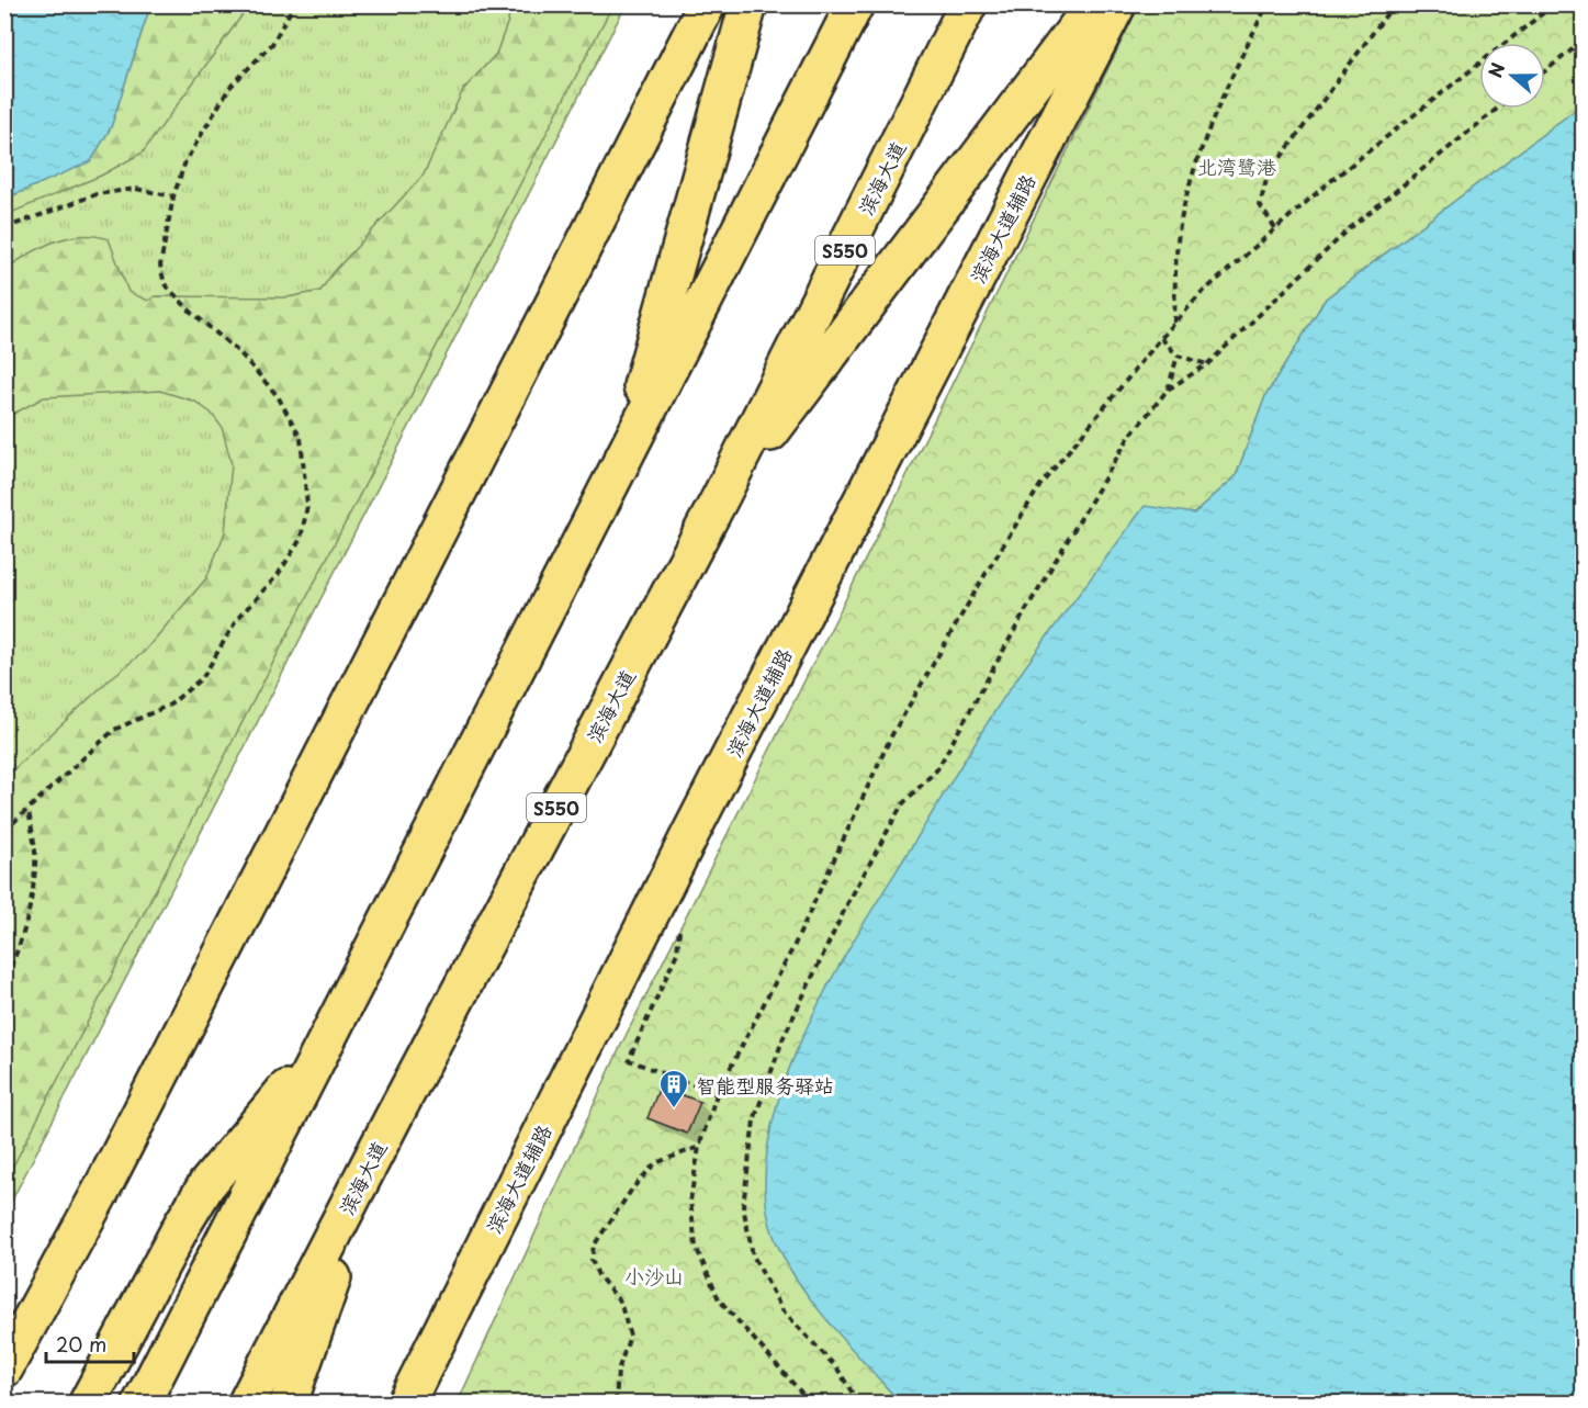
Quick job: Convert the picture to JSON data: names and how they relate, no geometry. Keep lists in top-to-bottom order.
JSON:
{
  "streets": {
    "main road": ["滨海大道", "滨海大道辅路", "S550"]
  },
  "parks": ["北湾鹭港", "小沙山"],
  "places": {
    "building": ["智能型服务驿站"]
  },
  "scale_bar": "20 m",
  "north": "left"
}
